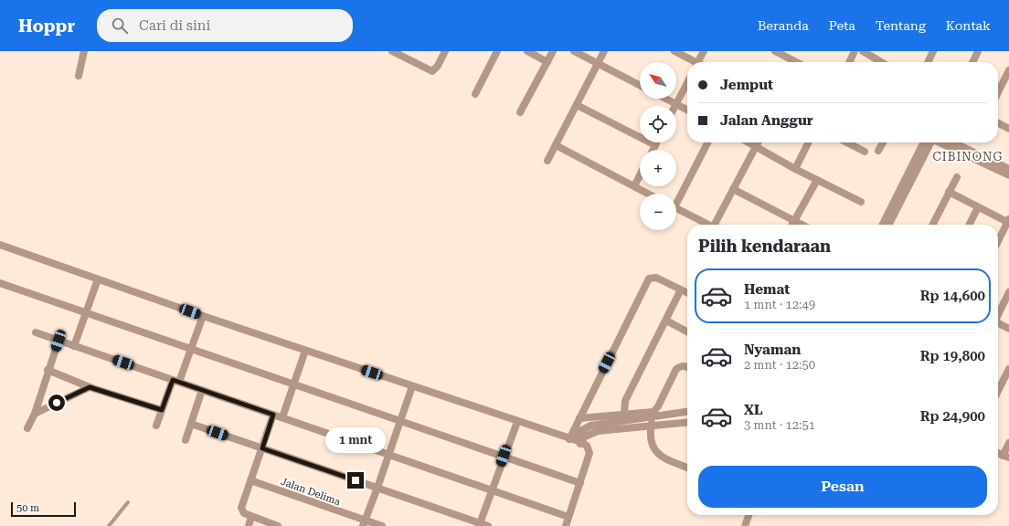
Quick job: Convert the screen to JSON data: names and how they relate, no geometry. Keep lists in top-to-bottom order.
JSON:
{
  "streets": {
    "street": ["Jalan Delima"]
  },
  "districts": ["CIBINONG"],
  "scale_bar": "50 m",
  "north": "top left",
  "page": {
    "header": "Hoppr",
    "search": "Cari di sini",
    "nav": [
      "Beranda",
      "Peta",
      "Tentang",
      "Kontak"
    ],
    "map_buttons": ["+", "−"],
    "banner": ["Jemput", "Jalan Anggur"],
    "heading": "Pilih kendaraan",
    "list": [
      {
        "name": "Hemat",
        "note": "1 mnt · 12:49",
        "value": "Rp 14,600"
      },
      {
        "name": "Nyaman",
        "note": "2 mnt · 12:50",
        "value": "Rp 19,800"
      },
      {
        "name": "XL",
        "note": "3 mnt · 12:51",
        "value": "Rp 24,900"
      }
    ],
    "bubble": "1 mnt",
    "buttons": "Pesan",
    "scale": "50 m"
  }
}
